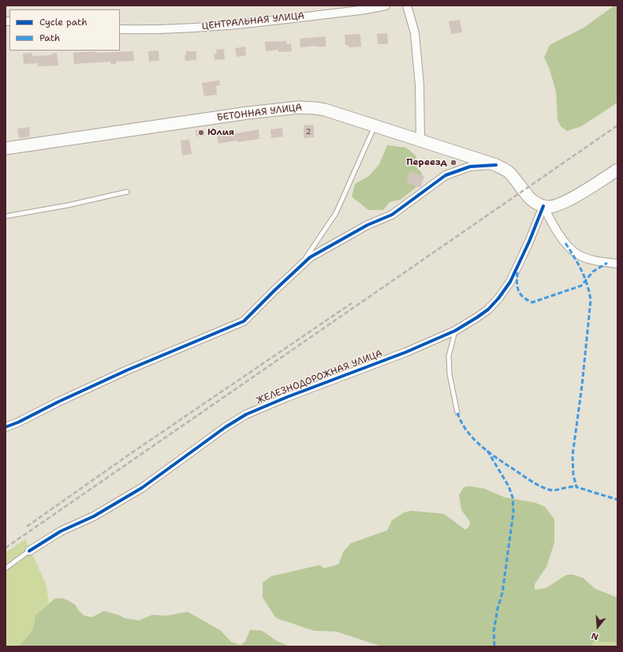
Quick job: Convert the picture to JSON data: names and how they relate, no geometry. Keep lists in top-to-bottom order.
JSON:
{
  "streets": {
    "main road": ["БЕТОННАЯ УЛИЦА"],
    "street": ["ЦЕНТРАЛЬНАЯ УЛИЦА", "ЖЕЛЕЗНОДОРОЖНАЯ УЛИЦА"]
  },
  "places": ["Юлия", "Переезд"],
  "house_numbers": ["2"],
  "legend": ["Cycle path", "Path"],
  "north": "bottom"
}
